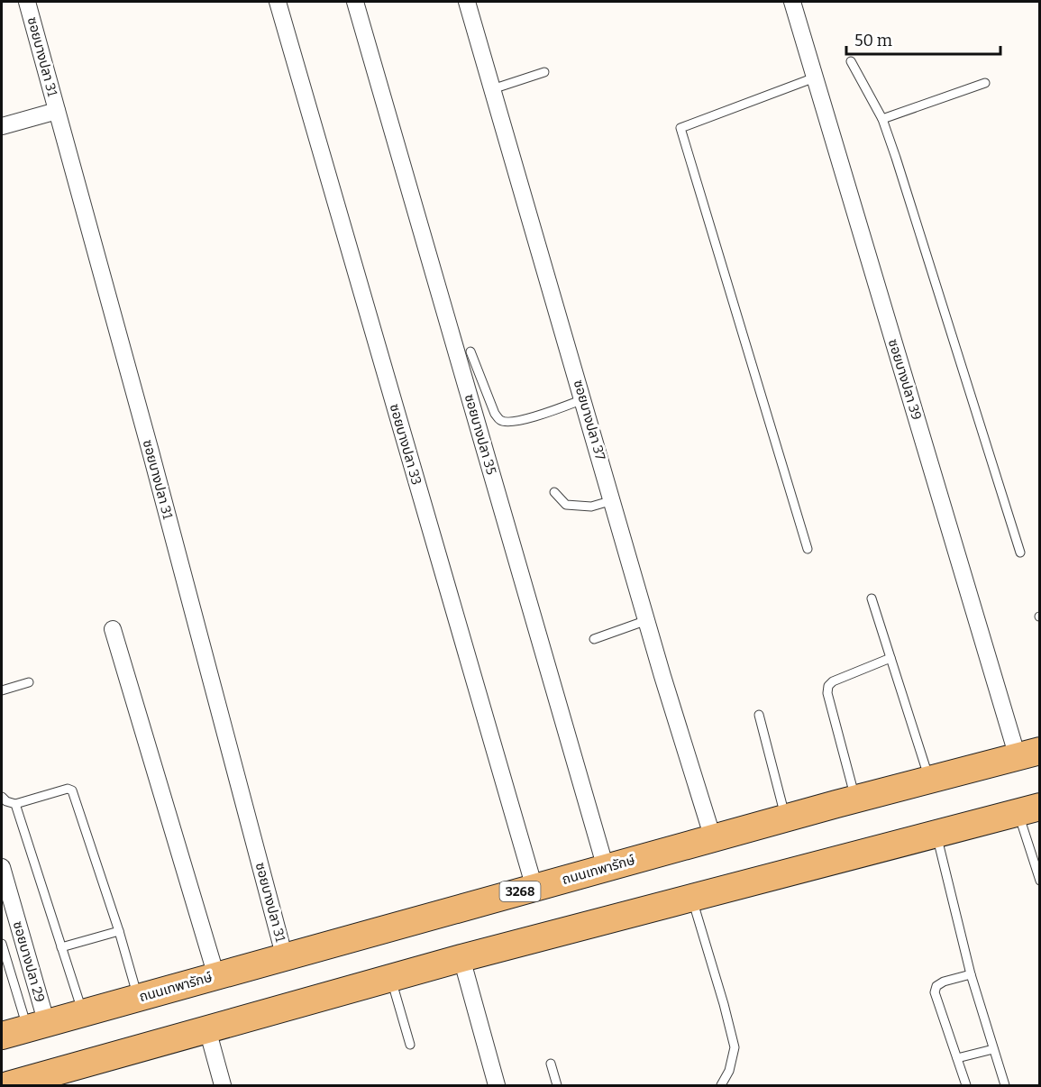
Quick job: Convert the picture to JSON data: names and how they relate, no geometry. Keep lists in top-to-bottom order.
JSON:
{
  "streets": {
    "main road": ["ถนนเทพารักษ์", "3268"],
    "street": [
      "ซอยบางปลา 31",
      "ซอยบางปลา 39",
      "ซอยบางปลา 37",
      "ซอยบางปลา 35",
      "ซอยบางปลา 33",
      "ซอยบางปลา 29"
    ]
  },
  "crossings": [
    ["ซอยบางปลา 31", "ถนนเทพารักษ์"],
    ["ซอยบางปลา 39", "ถนนเทพารักษ์"],
    ["ซอยบางปลา 37", "ถนนเทพารักษ์"],
    ["ซอยบางปลา 35", "ถนนเทพารักษ์"],
    ["ซอยบางปลา 33", "ถนนเทพารักษ์"],
    ["ถนนเทพารักษ์", "ซอยบางปลา 29"]
  ],
  "scale_bar": "50 m"
}
